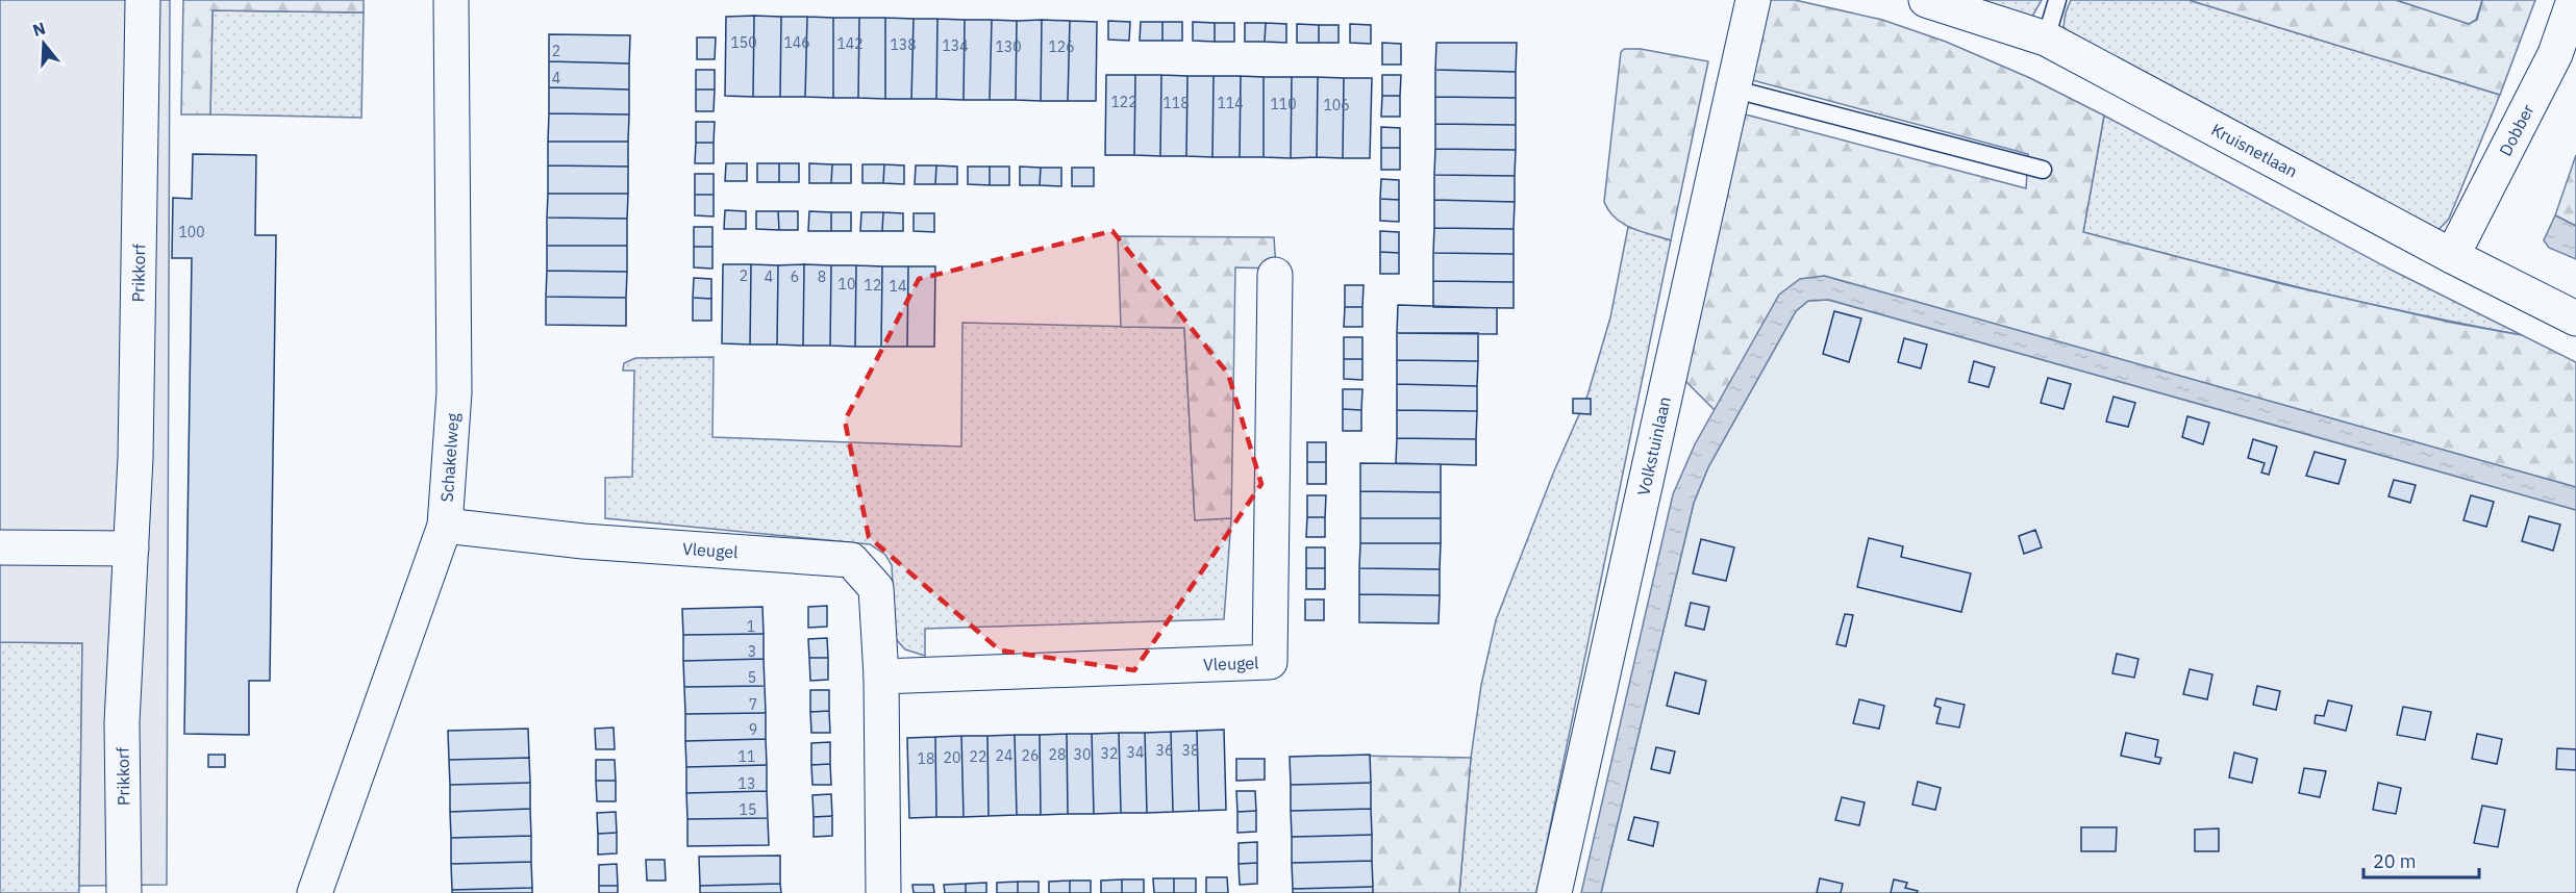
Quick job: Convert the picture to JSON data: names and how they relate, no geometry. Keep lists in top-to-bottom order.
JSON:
{
  "streets": {
    "street": [
      "Dobber",
      "Kruisnetlaan",
      "Prikkorf",
      "Volkstuinlaan",
      "Schakelweg",
      "Vleugel"
    ]
  },
  "crossings": [
    ["Dobber", "Kruisnetlaan"],
    ["Schakelweg", "Vleugel"]
  ],
  "house_numbers": [
    "150",
    "146",
    "142",
    "138",
    "134",
    "130",
    "126",
    "2",
    "4",
    "122",
    "118",
    "114",
    "110",
    "106",
    "100",
    "2",
    "4",
    "6",
    "8",
    "10",
    "12",
    "14",
    "1",
    "3",
    "5",
    "7",
    "9",
    "36",
    "38",
    "34",
    "32",
    "28",
    "30",
    "24",
    "26",
    "11",
    "22",
    "20",
    "18",
    "13",
    "15"
  ],
  "scale_bar": "20 m",
  "north": "top"
}
